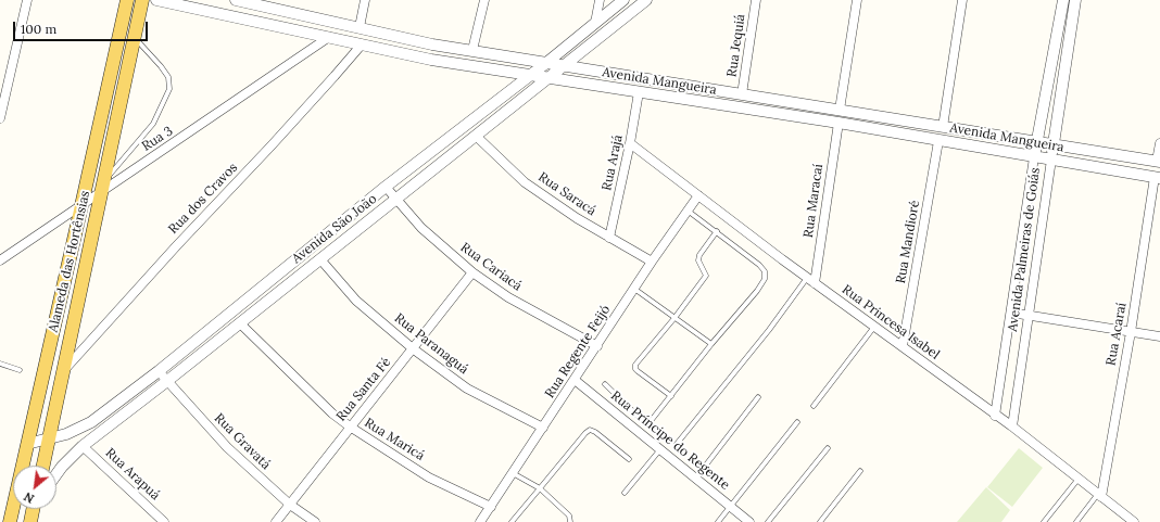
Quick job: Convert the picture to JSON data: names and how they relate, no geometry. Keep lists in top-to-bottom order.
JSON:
{
  "streets": {
    "main road": ["Alameda das Hortênsias"],
    "street": [
      "Rua Jequiá",
      "Avenida Mangueira",
      "Rua 3",
      "Rua Arajá",
      "Rua Saracá",
      "Rua dos Cravos",
      "Rua Maracaí",
      "Avenida São João",
      "Rua Mandioré",
      "Avenida Palmeiras de Goiás",
      "Rua Cariacá",
      "Rua Princesa Isabel",
      "Rua Acaraí",
      "Rua Paranaguá",
      "Rua Regente Feijó",
      "Rua Santa Fé",
      "Rua Maricá",
      "Rua Príncipe do Regente",
      "Rua Gravatá",
      "Rua Arapuá"
    ]
  },
  "crossings": [
    ["Rua Jequiá", "Avenida Mangueira"],
    ["Avenida Mangueira", "Rua 3"],
    ["Avenida Mangueira", "Rua Arajá"],
    ["Avenida Mangueira", "Rua dos Cravos"],
    ["Avenida Mangueira", "Rua Maracaí"],
    ["Avenida Mangueira", "Avenida São João"],
    ["Avenida Mangueira", "Rua Mandioré"],
    ["Avenida Mangueira", "Avenida Palmeiras de Goiás"],
    ["Avenida Mangueira", "Rua Acaraí"],
    ["Rua 3", "Alameda das Hortênsias"],
    ["Rua Arajá", "Rua Saracá"],
    ["Rua Arajá", "Rua Princesa Isabel"],
    ["Rua Saracá", "Avenida São João"],
    ["Rua Saracá", "Rua Regente Feijó"],
    ["Rua dos Cravos", "Alameda das Hortênsias"],
    ["Rua Maracaí", "Rua Princesa Isabel"],
    ["Avenida São João", "Alameda das Hortênsias"],
    ["Avenida São João", "Rua Cariacá"],
    ["Avenida São João", "Rua Paranaguá"],
    ["Avenida São João", "Rua Maricá"],
    ["Avenida São João", "Rua Gravatá"],
    ["Avenida São João", "Rua Arapuá"],
    ["Rua Mandioré", "Rua Princesa Isabel"],
    ["Avenida Palmeiras de Goiás", "Rua Princesa Isabel"],
    ["Rua Cariacá", "Rua Regente Feijó"],
    ["Rua Cariacá", "Rua Santa Fé"],
    ["Rua Princesa Isabel", "Rua Acaraí"],
    ["Rua Princesa Isabel", "Rua Regente Feijó"],
    ["Rua Paranaguá", "Rua Regente Feijó"],
    ["Rua Paranaguá", "Rua Santa Fé"],
    ["Rua Regente Feijó", "Rua Maricá"],
    ["Rua Regente Feijó", "Rua Príncipe do Regente"],
    ["Rua Santa Fé", "Rua Maricá"],
    ["Rua Santa Fé", "Rua Gravatá"]
  ],
  "scale_bar": "100 m",
  "north": "bottom left"
}
